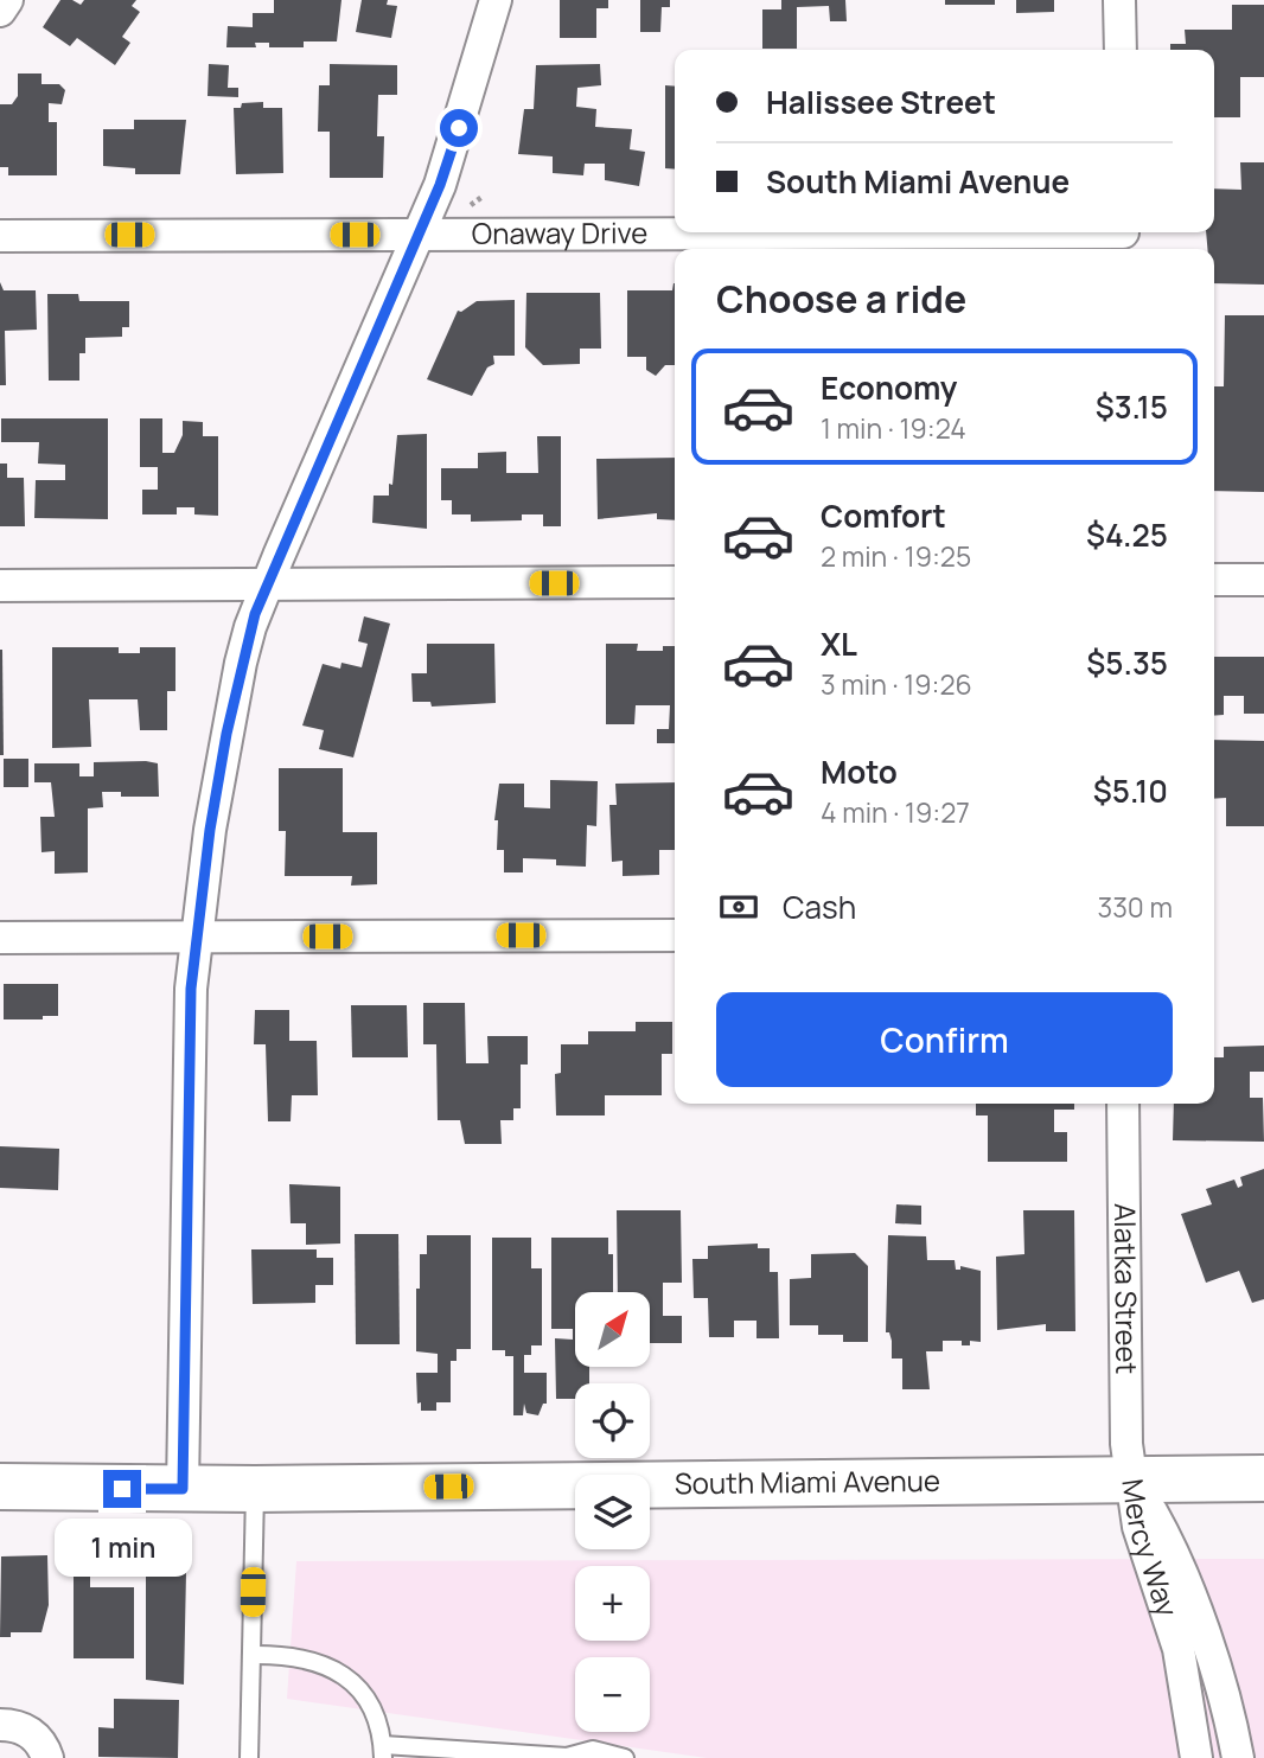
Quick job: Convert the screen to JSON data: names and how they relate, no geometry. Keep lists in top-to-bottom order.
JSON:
{
  "streets": {
    "main road": ["South Miami Avenue"],
    "street": ["Onaway Drive", "Alatka Street", "Mercy Way"]
  },
  "crossings": [
    ["Alatka Street", "South Miami Avenue"],
    ["Alatka Street", "Mercy Way"],
    ["South Miami Avenue", "Mercy Way"]
  ],
  "north": "top right",
  "page": {
    "banner": ["Halissee Street", "South Miami Avenue"],
    "heading": "Choose a ride",
    "list": [
      {
        "name": "Economy",
        "note": "1 min · 19:24",
        "value": "$3.15"
      },
      {
        "name": "Comfort",
        "note": "2 min · 19:25",
        "value": "$4.25"
      },
      {
        "name": "XL",
        "note": "3 min · 19:26",
        "value": "$5.35"
      },
      {
        "name": "Moto",
        "note": "4 min · 19:27",
        "value": "$5.10"
      }
    ],
    "pay": ["Cash", "330 m"],
    "buttons": "Confirm",
    "map_buttons": ["+", "−"],
    "bubble": "1 min"
  }
}
